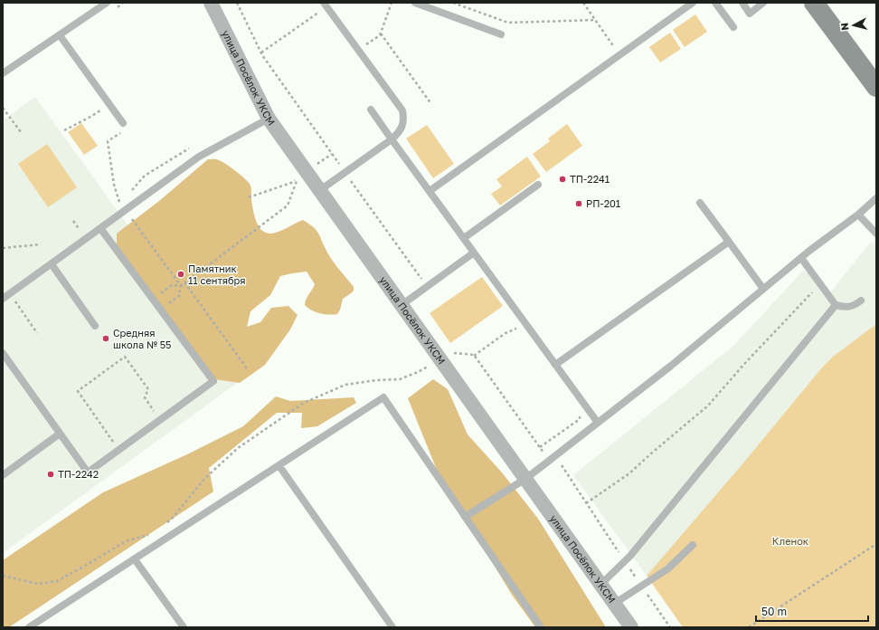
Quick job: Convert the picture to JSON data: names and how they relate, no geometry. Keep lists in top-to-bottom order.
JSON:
{
  "streets": {
    "street": ["улица Посёлок УКСМ"]
  },
  "parks": ["Кленок"],
  "places": [
    "ТП-2241",
    "РП-201",
    "Памятник 11 сентября",
    "Средняя школа № 55",
    "ТП-2242"
  ],
  "scale_bar": "50 m",
  "north": "left"
}
